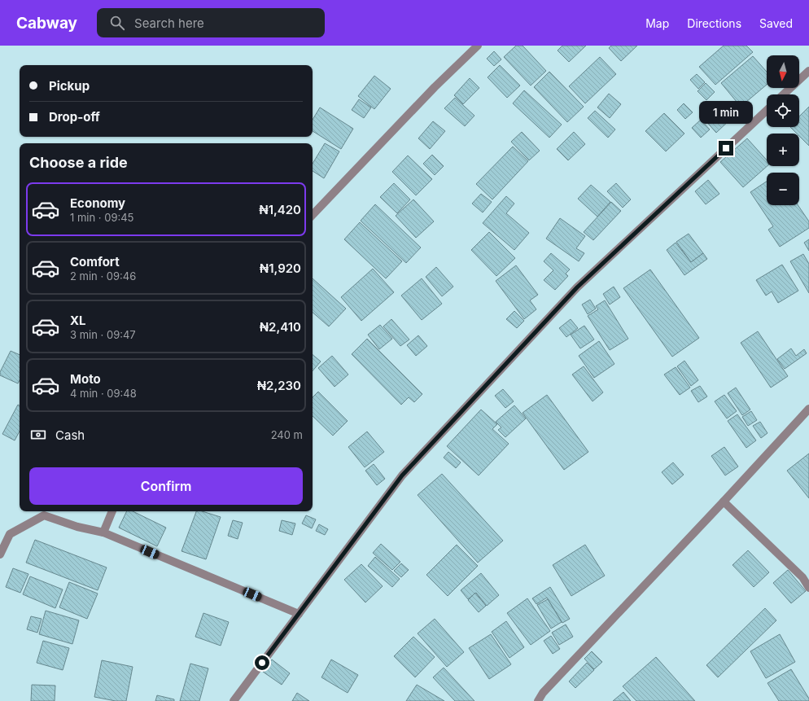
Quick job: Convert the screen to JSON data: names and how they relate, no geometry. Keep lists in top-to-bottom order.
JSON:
{
  "north": "bottom",
  "page": {
    "header": "Cabway",
    "search": "Search here",
    "nav": ["Map", "Directions", "Saved"],
    "map_buttons": ["+", "−"],
    "banner": ["Pickup", "Drop-off"],
    "bubble": "1 min",
    "heading": "Choose a ride",
    "list": [
      {
        "name": "Economy",
        "note": "1 min · 09:45",
        "value": "₦1,420"
      },
      {
        "name": "Comfort",
        "note": "2 min · 09:46",
        "value": "₦1,920"
      },
      {
        "name": "XL",
        "note": "3 min · 09:47",
        "value": "₦2,410"
      },
      {
        "name": "Moto",
        "note": "4 min · 09:48",
        "value": "₦2,230"
      }
    ],
    "pay": ["Cash", "240 m"],
    "buttons": "Confirm"
  }
}
